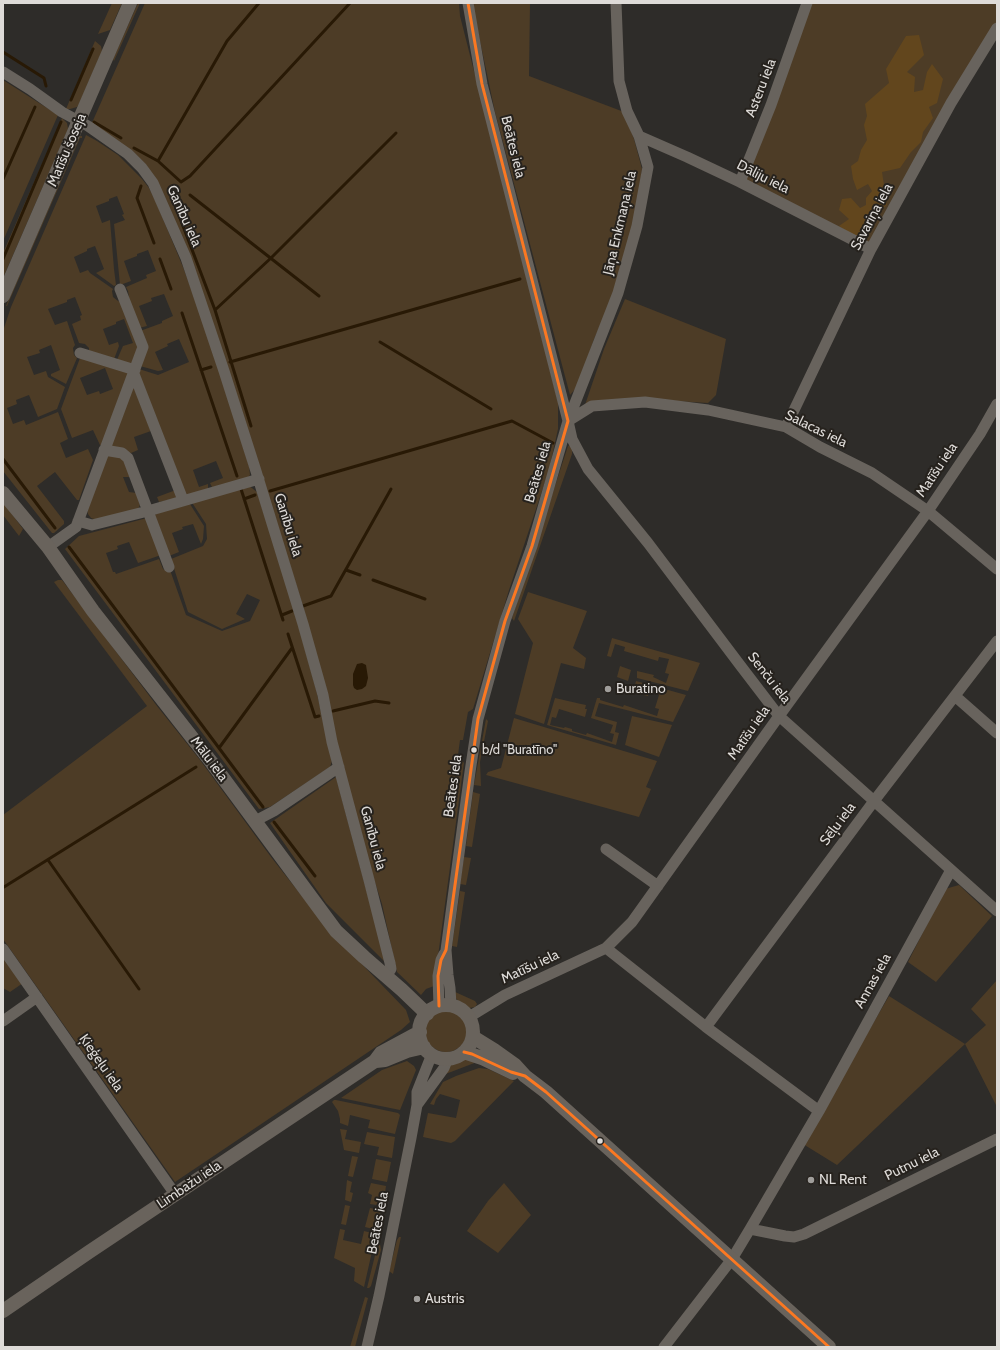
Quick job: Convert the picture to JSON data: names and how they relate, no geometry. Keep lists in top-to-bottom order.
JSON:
{
  "streets": {
    "main road": ["Matīšu šoseja", "Mālu iela", "Limbažu iela"],
    "street": [
      "Asteru iela",
      "Beātes iela",
      "Dāliju iela",
      "Ganību iela",
      "Savariņa iela",
      "Jāņa Enkmaņa iela",
      "Salacas iela",
      "Matīšu iela",
      "Senču iela",
      "Sēļu iela",
      "Annas iela",
      "Ķieģeļu iela",
      "Putnu iela"
    ]
  },
  "crossings": [
    ["Asteru iela", "Dāliju iela"],
    ["Beātes iela", "Jāņa Enkmaņa iela"],
    ["Beātes iela", "Salacas iela"],
    ["Beātes iela", "Matīšu iela"],
    ["Beātes iela", "Senču iela"],
    ["Beātes iela", "Mālu iela"],
    ["Beātes iela", "Limbažu iela"],
    ["Matīšu šoseja", "Ganību iela"],
    ["Dāliju iela", "Savariņa iela"],
    ["Dāliju iela", "Jāņa Enkmaņa iela"],
    ["Ganību iela", "Mālu iela"],
    ["Savariņa iela", "Salacas iela"],
    ["Jāņa Enkmaņa iela", "Salacas iela"],
    ["Jāņa Enkmaņa iela", "Senču iela"],
    ["Salacas iela", "Matīšu iela"],
    ["Salacas iela", "Senču iela"],
    ["Matīšu iela", "Senču iela"],
    ["Matīšu iela", "Mālu iela"],
    ["Matīšu iela", "Limbažu iela"],
    ["Senču iela", "Sēļu iela"],
    ["Senču iela", "Annas iela"],
    ["Mālu iela", "Limbažu iela"],
    ["Annas iela", "Putnu iela"],
    ["Ķieģeļu iela", "Limbažu iela"]
  ],
  "places": [
    "Buratino",
    "b/d \"Buratīno\"",
    "NL Rent",
    "Austris"
  ]
}
